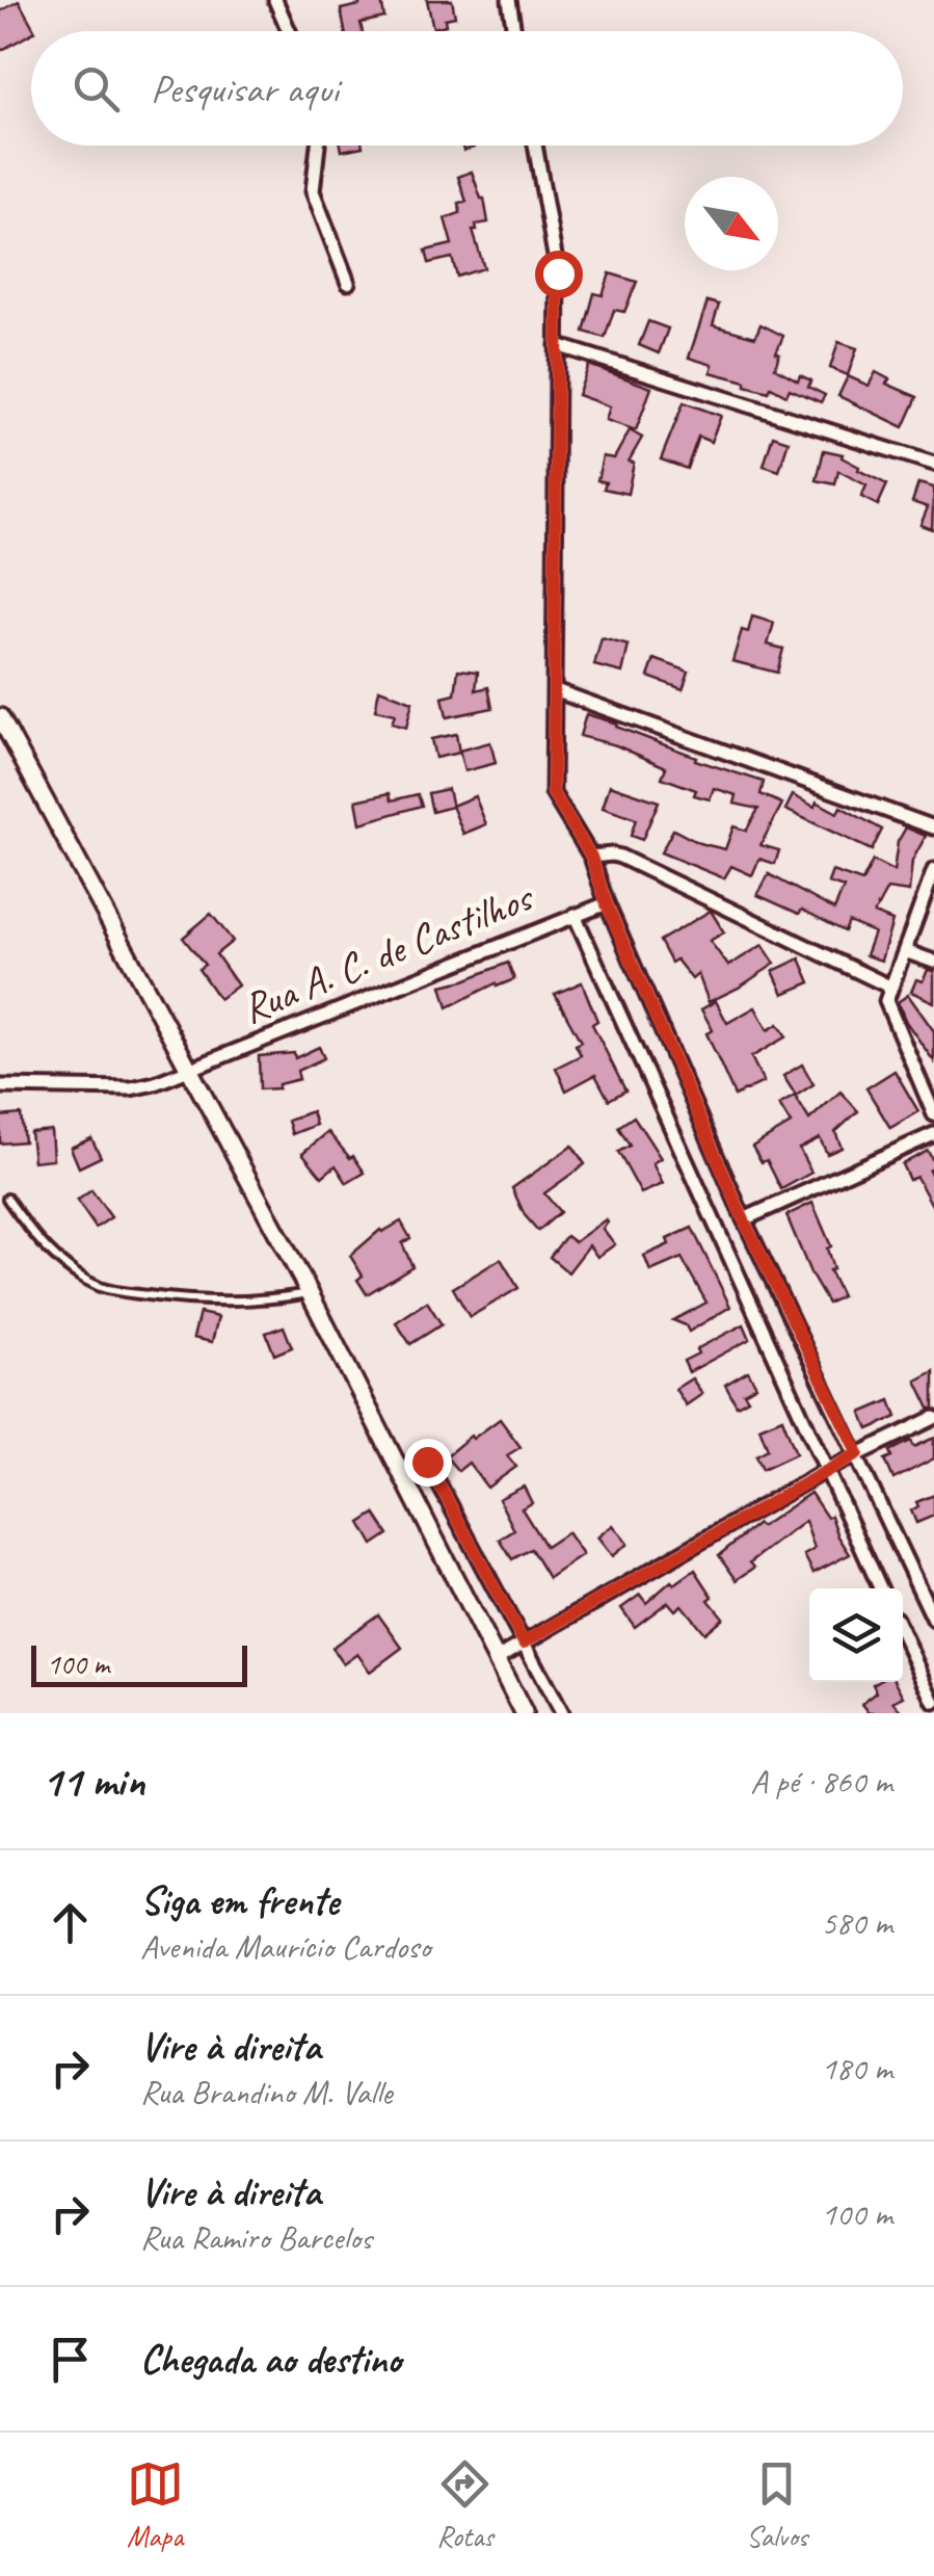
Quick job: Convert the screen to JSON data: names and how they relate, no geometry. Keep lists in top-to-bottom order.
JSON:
{
  "streets": {
    "street": ["Rua A. C. de Castilhos"]
  },
  "scale_bar": "100 m",
  "north": "bottom right",
  "page": {
    "search": "Pesquisar aqui",
    "scale": "100 m",
    "heading": ["11 min", "A pé · 860 m"],
    "list": [
      ["Siga em frente", "Avenida Maurício Cardoso", "580 m"],
      ["Vire à direita", "Rua Brandino M. Valle", "180 m"],
      ["Vire à direita", "Rua Ramiro Barcelos", "100 m"],
      "Chegada ao destino"
    ],
    "nav": ["Mapa", "Rotas", "Salvos"]
  }
}
